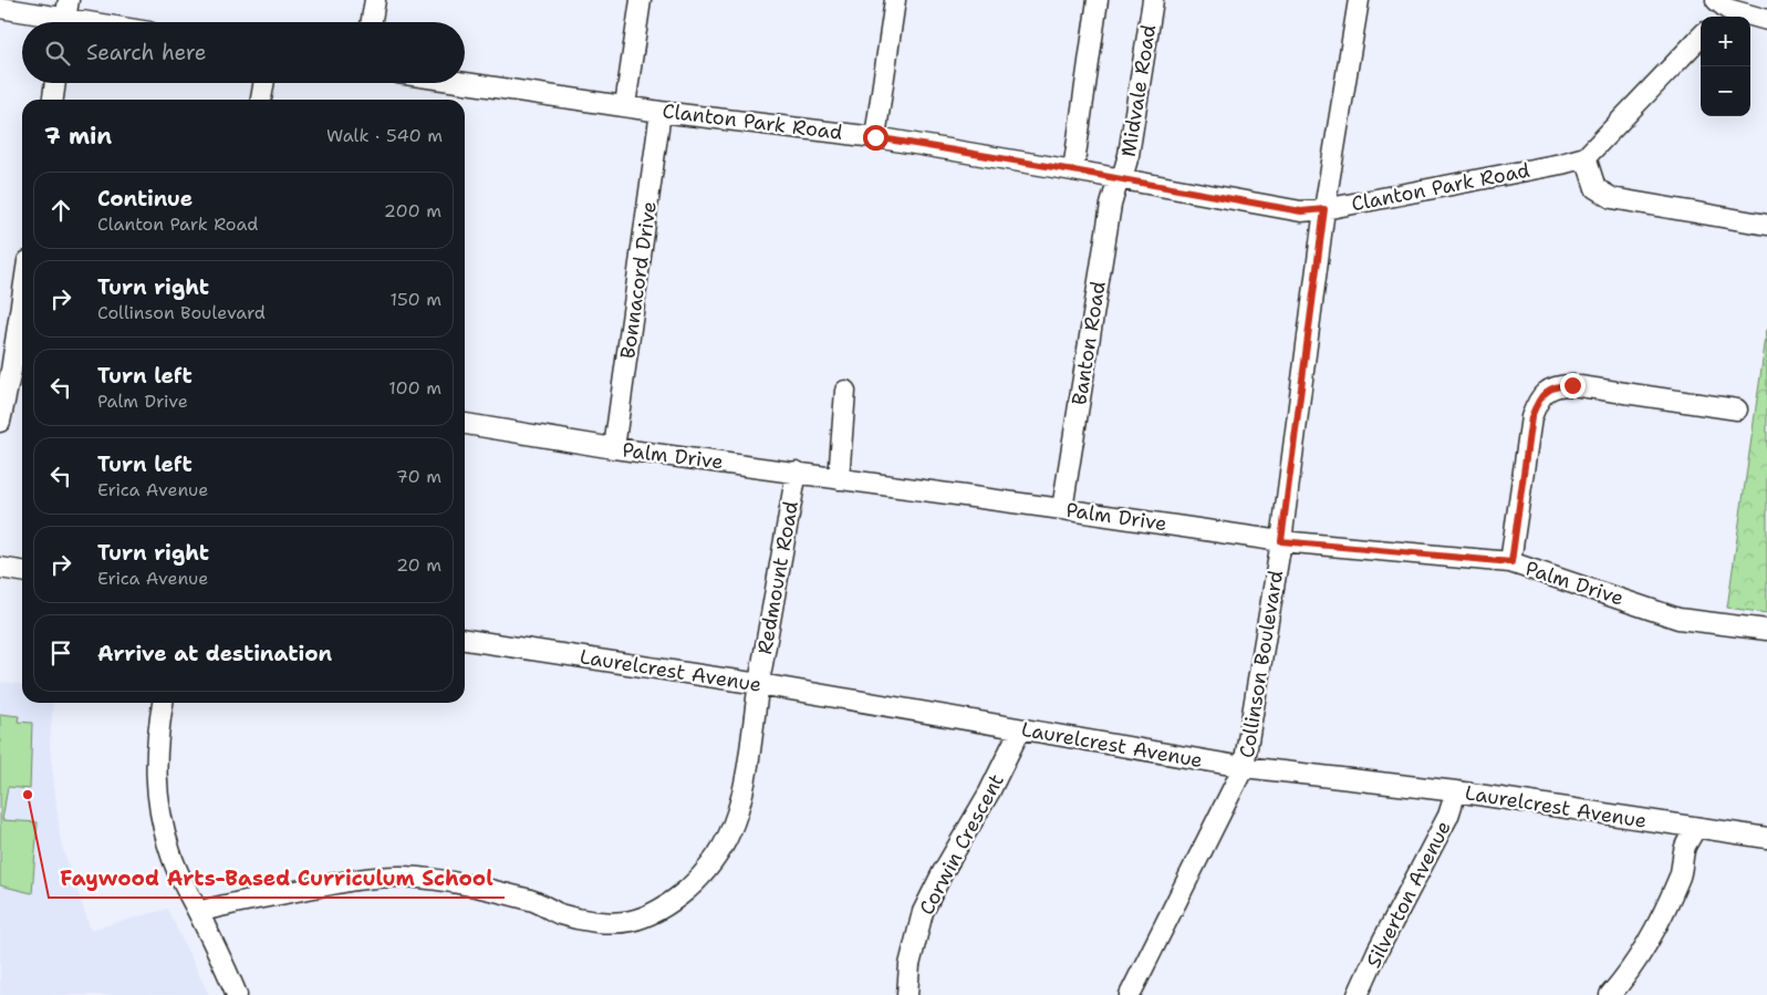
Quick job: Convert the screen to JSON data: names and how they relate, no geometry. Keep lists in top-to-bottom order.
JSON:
{
  "streets": {
    "street": [
      "Midvale Road",
      "Clanton Park Road",
      "Bonnacord Drive",
      "Banton Road",
      "Palm Drive",
      "Redmount Road",
      "Collinson Boulevard",
      "Laurelcrest Avenue",
      "Corwin Crescent",
      "Silverton Avenue"
    ]
  },
  "crossings": [
    ["Midvale Road", "Clanton Park Road"],
    ["Midvale Road", "Banton Road"],
    ["Clanton Park Road", "Bonnacord Drive"],
    ["Clanton Park Road", "Banton Road"],
    ["Clanton Park Road", "Collinson Boulevard"],
    ["Bonnacord Drive", "Palm Drive"],
    ["Banton Road", "Palm Drive"],
    ["Palm Drive", "Redmount Road"],
    ["Palm Drive", "Collinson Boulevard"],
    ["Redmount Road", "Laurelcrest Avenue"],
    ["Collinson Boulevard", "Laurelcrest Avenue"],
    ["Laurelcrest Avenue", "Corwin Crescent"],
    ["Laurelcrest Avenue", "Silverton Avenue"]
  ],
  "places": ["Faywood Arts-Based Curriculum School"],
  "page": {
    "map_buttons": ["+", "−"],
    "search": "Search here",
    "heading": ["7 min", "Walk · 540 m"],
    "list": [
      ["Continue", "Clanton Park Road", "200 m"],
      ["Turn right", "Collinson Boulevard", "150 m"],
      ["Turn left", "Palm Drive", "100 m"],
      ["Turn left", "Erica Avenue", "70 m"],
      ["Turn right", "Erica Avenue", "20 m"],
      "Arrive at destination"
    ]
  }
}
